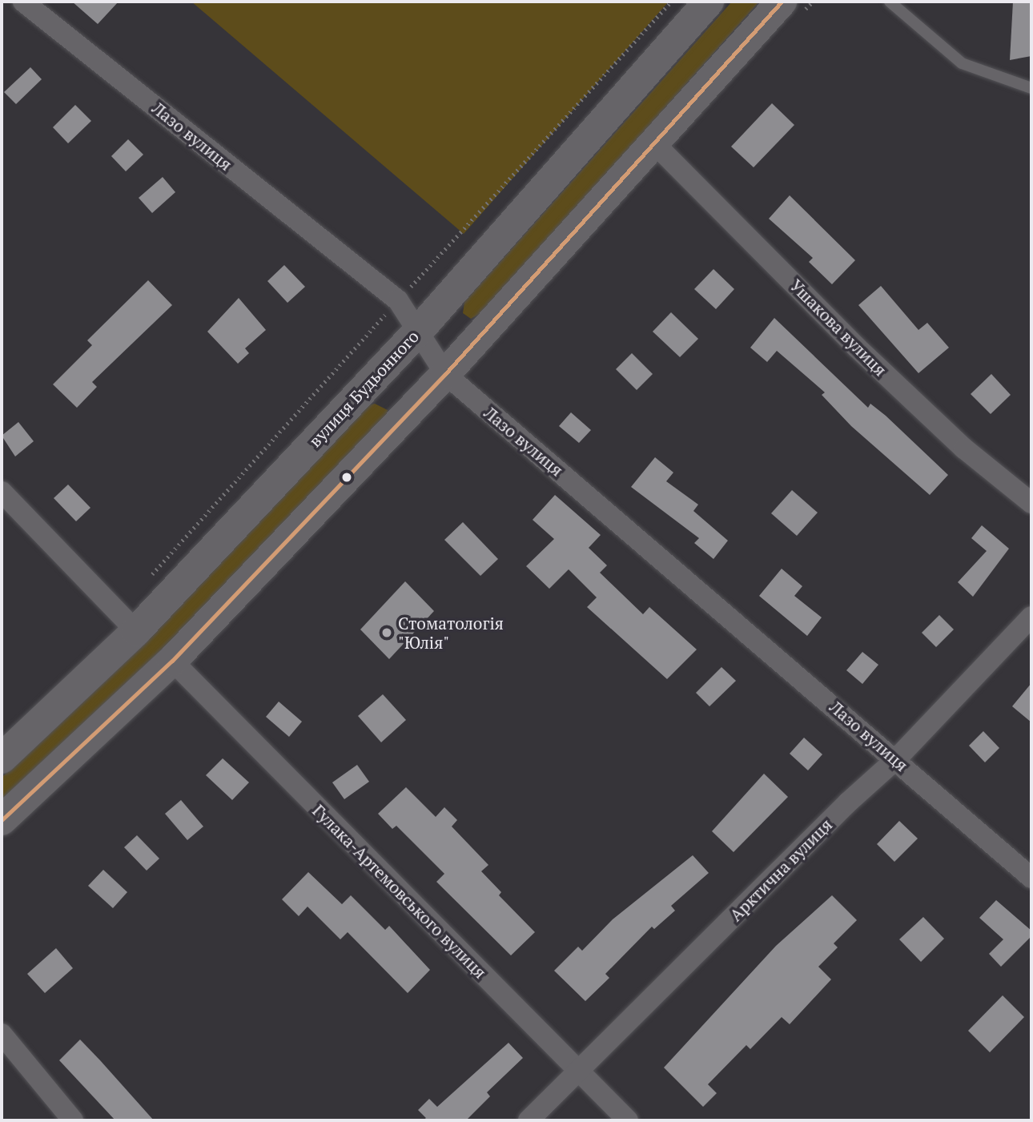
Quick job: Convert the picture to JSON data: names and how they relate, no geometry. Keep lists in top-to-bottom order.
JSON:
{
  "streets": {
    "main road": ["вулиця Будьонного"],
    "street": [
      "Лазо вулиця",
      "Ушакова вулиця",
      "Арктична вулиця",
      "Гулака-Артемовського вулиця"
    ]
  },
  "crossings": [
    ["Лазо вулиця", "вулиця Будьонного"],
    ["Лазо вулиця", "Арктична вулиця"],
    ["Арктична вулиця", "Гулака-Артемовського вулиця"]
  ],
  "places": ["Стоматологія \"Юлія\""]
}
